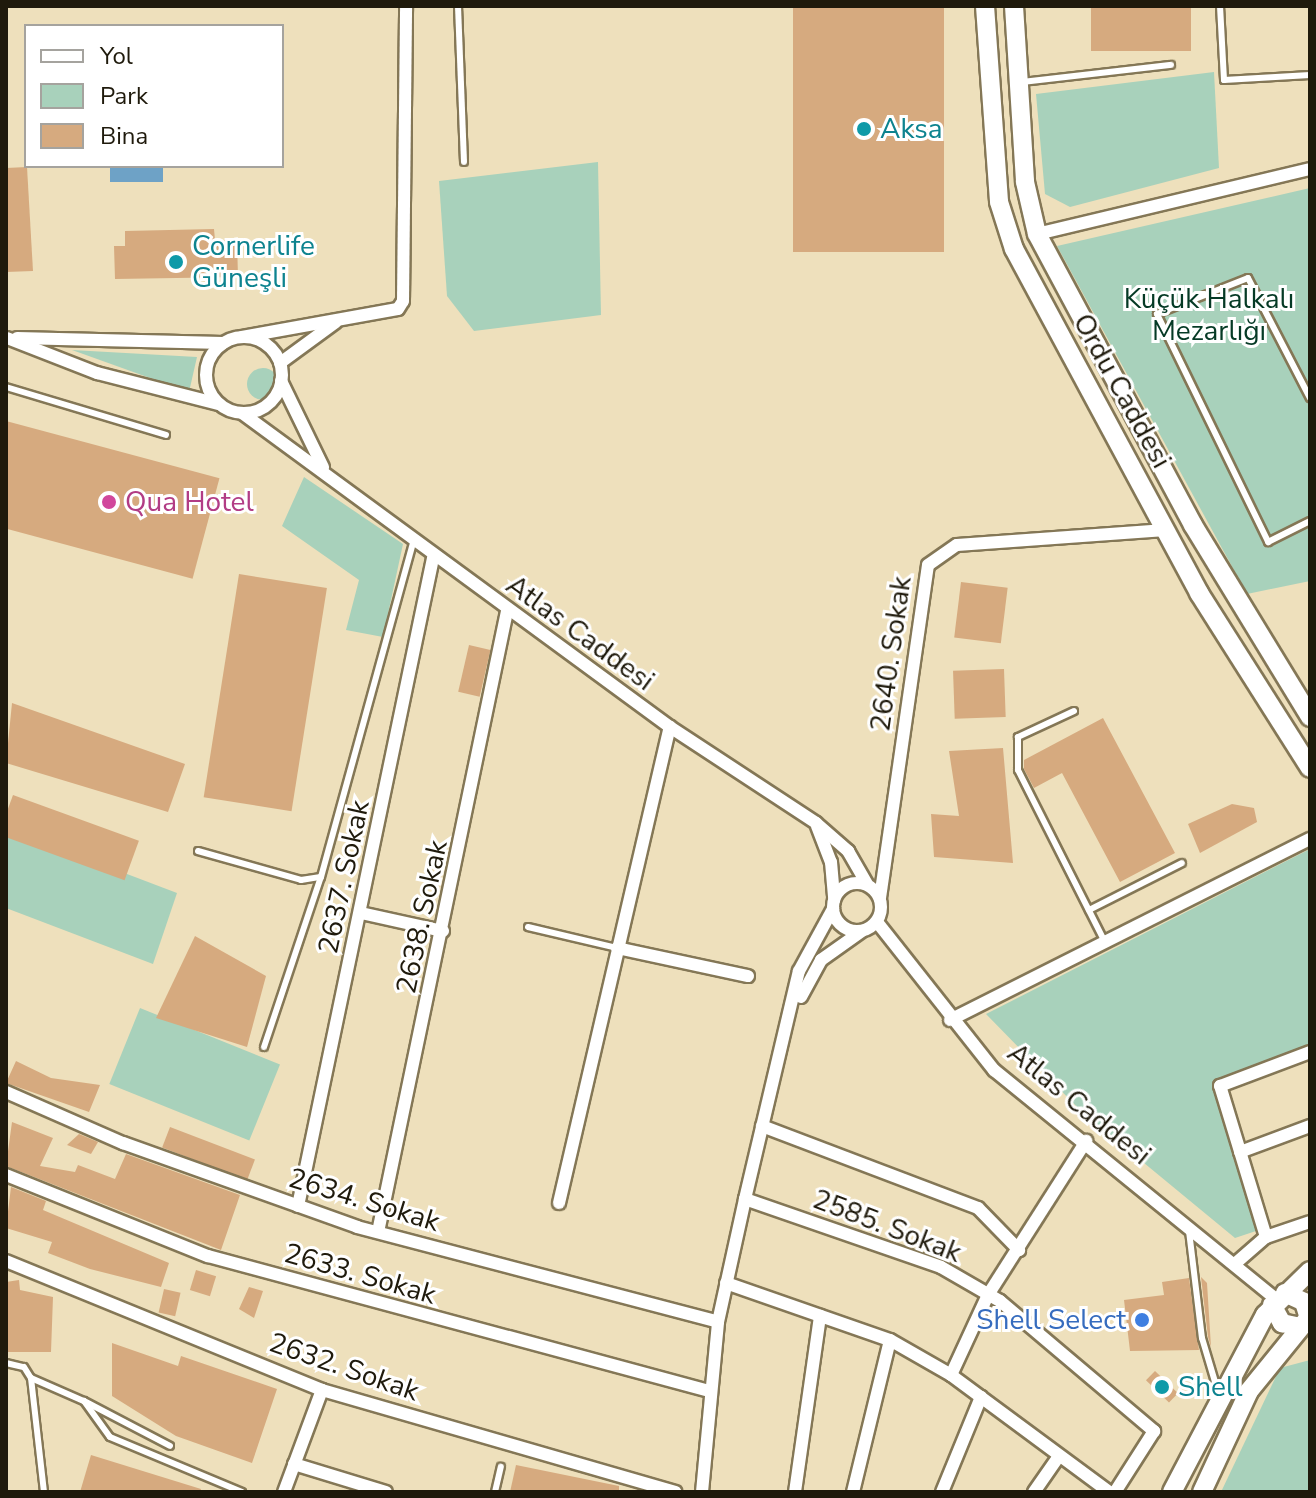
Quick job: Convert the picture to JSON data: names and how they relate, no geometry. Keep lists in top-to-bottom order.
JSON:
{
  "streets": {
    "main road": ["Ordu Caddesi"],
    "street": [
      "Atlas Caddesi",
      "2640. Sokak",
      "2637. Sokak",
      "2638. Sokak",
      "2634. Sokak",
      "2585. Sokak",
      "2633. Sokak",
      "2632. Sokak"
    ]
  },
  "crossings": [
    ["Ordu Caddesi", "2640. Sokak"],
    ["Atlas Caddesi", "2640. Sokak"],
    ["Atlas Caddesi", "2637. Sokak"],
    ["Atlas Caddesi", "2638. Sokak"],
    ["2637. Sokak", "2634. Sokak"],
    ["2638. Sokak", "2634. Sokak"]
  ],
  "parks": ["Küçük Halkalı Mezarlığı"],
  "places": [
    "Aksa",
    "Cornerlife Güneşli",
    "Qua Hotel",
    "Shell Select",
    "Shell"
  ],
  "legend": ["Yol", "Park", "Bina"]
}
